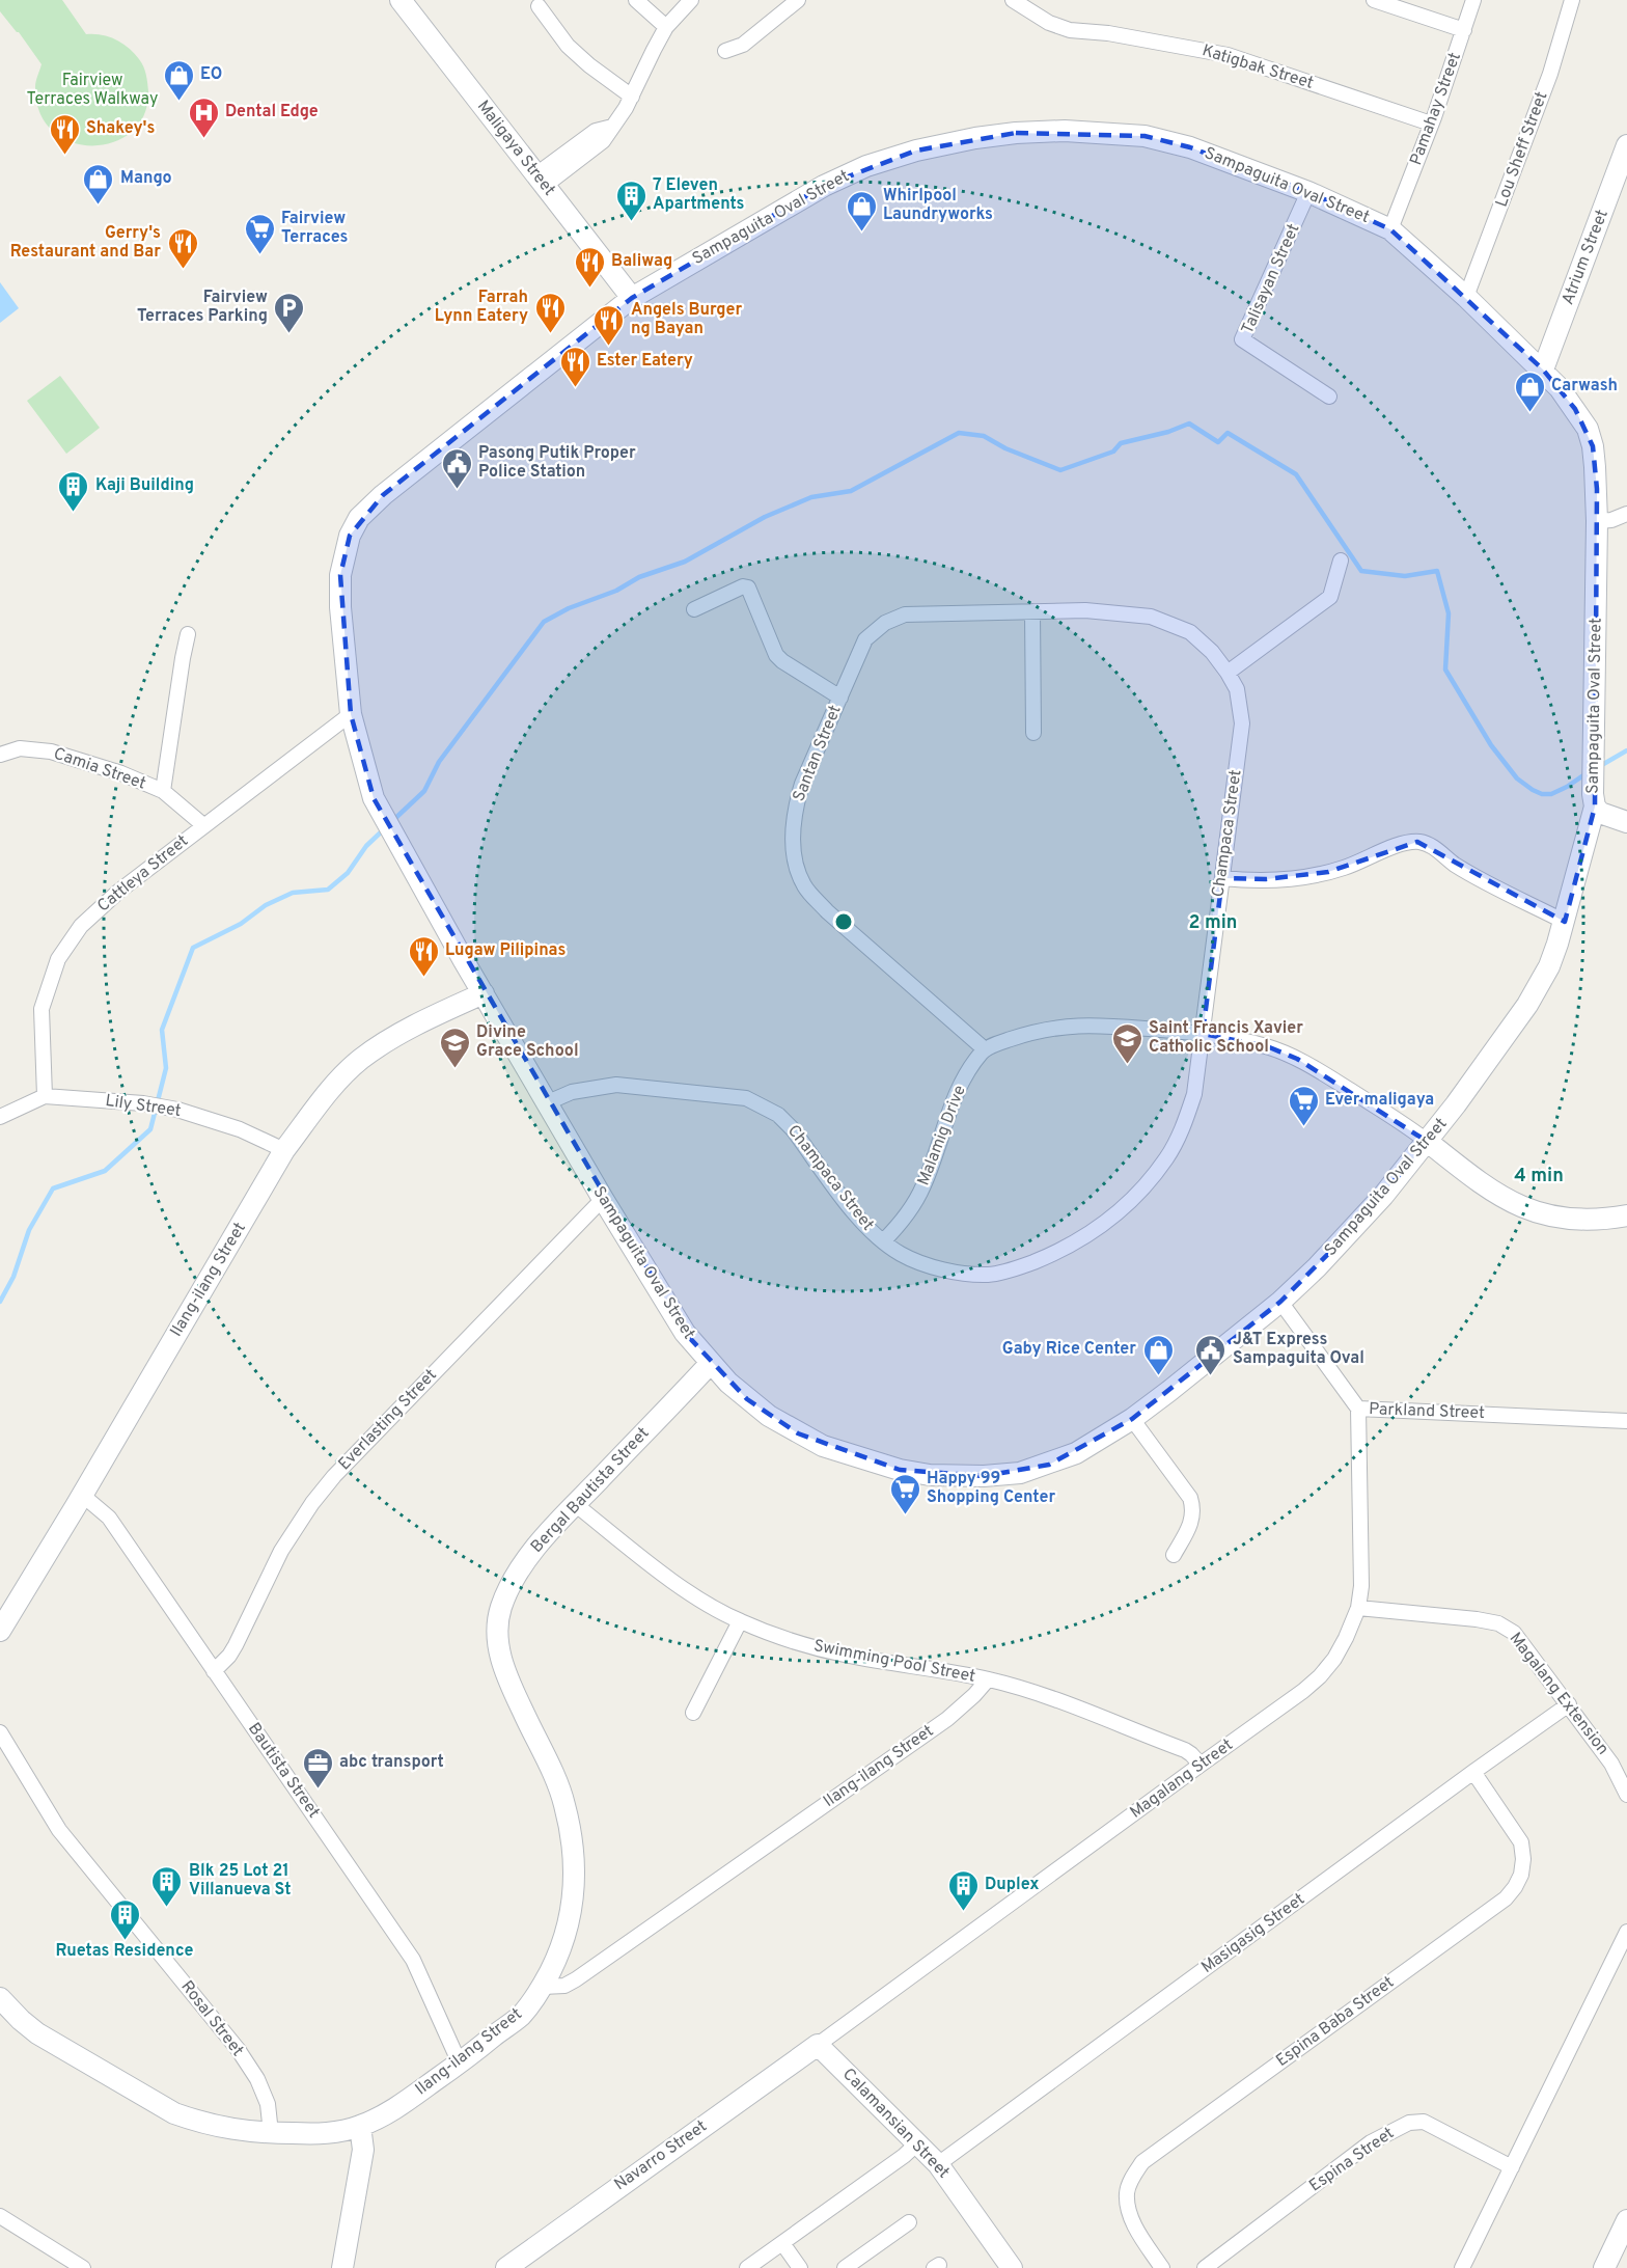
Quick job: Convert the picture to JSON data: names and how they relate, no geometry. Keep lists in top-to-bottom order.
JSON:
{
  "streets": {
    "street": [
      "Katigbak Street",
      "Pamahay Street",
      "Maligaya Street",
      "Lou Sheff Street",
      "Sampaguita Oval Street",
      "Atrium Street",
      "Talisayan Street",
      "Santan Street",
      "Camia Street",
      "Champaca Street",
      "Cattleya Street",
      "Lily Street",
      "Malamig Drive",
      "Ilang-ilang Street",
      "Parkland Street",
      "Everlasting Street",
      "Bergal Bautista Street",
      "Swimming Pool Street",
      "Magalang Extension",
      "Bautista Street",
      "Magalang Street",
      "Masigasig Street",
      "Rosal Street",
      "Espina Baba Street",
      "Calamansian Street",
      "Navarro Street",
      "Espina Street"
    ]
  },
  "crossings": [
    ["Katigbak Street", "Pamahay Street"],
    ["Pamahay Street", "Sampaguita Oval Street"],
    ["Maligaya Street", "Sampaguita Oval Street"],
    ["Lou Sheff Street", "Sampaguita Oval Street"],
    ["Sampaguita Oval Street", "Atrium Street"],
    ["Sampaguita Oval Street", "Talisayan Street"],
    ["Sampaguita Oval Street", "Champaca Street"],
    ["Sampaguita Oval Street", "Cattleya Street"],
    ["Sampaguita Oval Street", "Ilang-ilang Street"],
    ["Sampaguita Oval Street", "Parkland Street"],
    ["Sampaguita Oval Street", "Everlasting Street"],
    ["Sampaguita Oval Street", "Bergal Bautista Street"],
    ["Santan Street", "Champaca Street"],
    ["Santan Street", "Malamig Drive"],
    ["Camia Street", "Cattleya Street"],
    ["Champaca Street", "Malamig Drive"],
    ["Cattleya Street", "Lily Street"],
    ["Lily Street", "Ilang-ilang Street"],
    ["Ilang-ilang Street", "Bergal Bautista Street"],
    ["Ilang-ilang Street", "Swimming Pool Street"],
    ["Ilang-ilang Street", "Bautista Street"],
    ["Ilang-ilang Street", "Rosal Street"],
    ["Parkland Street", "Magalang Street"],
    ["Everlasting Street", "Bautista Street"],
    ["Bergal Bautista Street", "Swimming Pool Street"],
    ["Swimming Pool Street", "Magalang Street"],
    ["Magalang Extension", "Magalang Street"],
    ["Magalang Extension", "Masigasig Street"],
    ["Magalang Street", "Calamansian Street"],
    ["Magalang Street", "Navarro Street"],
    ["Masigasig Street", "Espina Baba Street"],
    ["Masigasig Street", "Calamansian Street"],
    ["Calamansian Street", "Navarro Street"]
  ],
  "parks": ["Fairview Terraces Walkway"],
  "places": {
    "shop": [
      "EO",
      "Mango",
      "Whirlpool Laundryworks",
      "Carwash",
      "Gaby Rice Center"
    ],
    "hospital": ["Dental Edge"],
    "restaurant": [
      "Shakey's",
      "Gerry's Restaurant and Bar",
      "Baliwag",
      "Farrah Lynn Eatery",
      "Angels Burger ng Bayan",
      "Ester Eatery",
      "Lugaw Pilipinas"
    ],
    "building": [
      "7 Eleven Apartments",
      "Kaji Building",
      "Blk 25 Lot 21 Villanueva St",
      "Duplex",
      "Ruetas Residence"
    ],
    "supermarket": ["Fairview Terraces", "Ever maligaya", "Happy 99 Shopping Center"],
    "parking": ["Fairview Terraces Parking"],
    "public building": ["Pasong Putik Proper Police Station", "J&T Express Sampaguita Oval"],
    "school or university": ["Saint Francis Xavier Catholic School", "Divine Grace School"],
    "office": ["abc transport"]
  },
  "rings": ["2 min", "4 min"]
}
